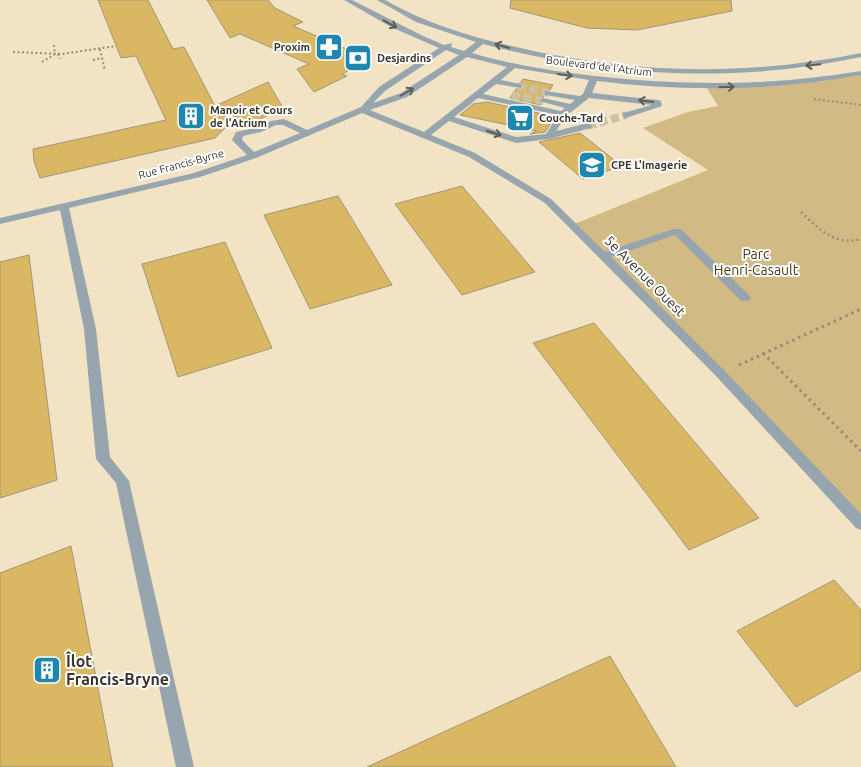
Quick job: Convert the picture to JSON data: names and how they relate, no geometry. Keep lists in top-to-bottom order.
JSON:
{
  "streets": {
    "street": ["Boulevard de l'Atrium", "Rue Francis-Byrne", "5e Avenue Ouest"]
  },
  "crossings": [
    ["Boulevard de l'Atrium", "Rue Francis-Byrne"],
    ["Rue Francis-Byrne", "5e Avenue Ouest"]
  ],
  "parks": ["Parc Henri-Casault"],
  "places": {
    "pharmacy": ["Proxim"],
    "bank": ["Desjardins"],
    "building": ["Manoir et Cours de l'Atrium", "Îlot Francis-Bryne"],
    "supermarket": ["Couche-Tard"],
    "school or university": ["CPE L'Imagerie"]
  }
}
